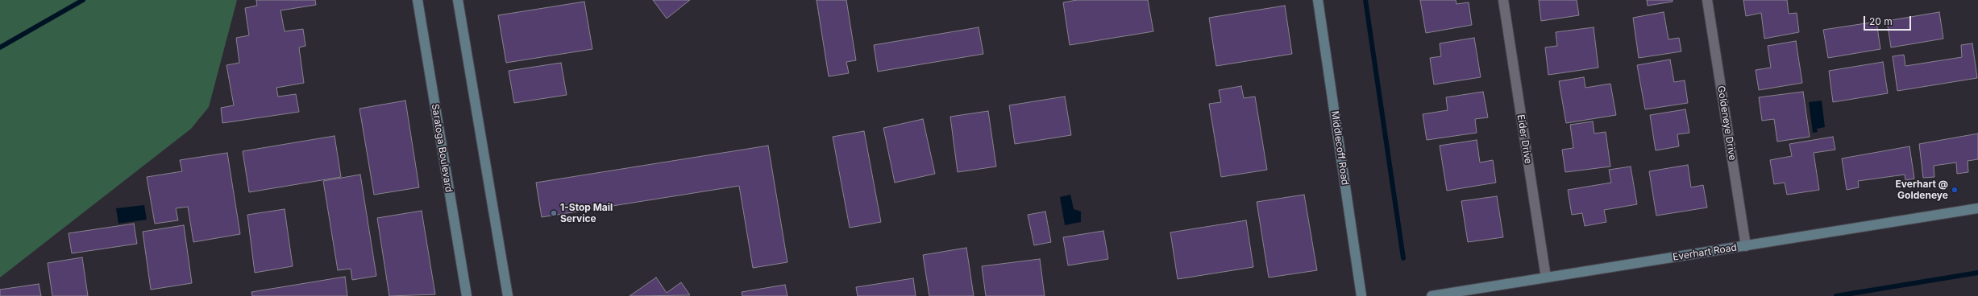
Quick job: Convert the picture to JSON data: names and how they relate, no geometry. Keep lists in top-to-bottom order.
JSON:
{
  "streets": {
    "main road": ["Saratoga Boulevard", "Middlecoff Road", "Everhart Road"],
    "street": ["Goldeneye Drive", "Eider Drive"]
  },
  "crossings": [
    ["Goldeneye Drive", "Everhart Road"],
    ["Eider Drive", "Everhart Road"]
  ],
  "places": ["Everhart @ Goldeneye", "1-Stop Mail Service"],
  "scale_bar": "20 m"
}
